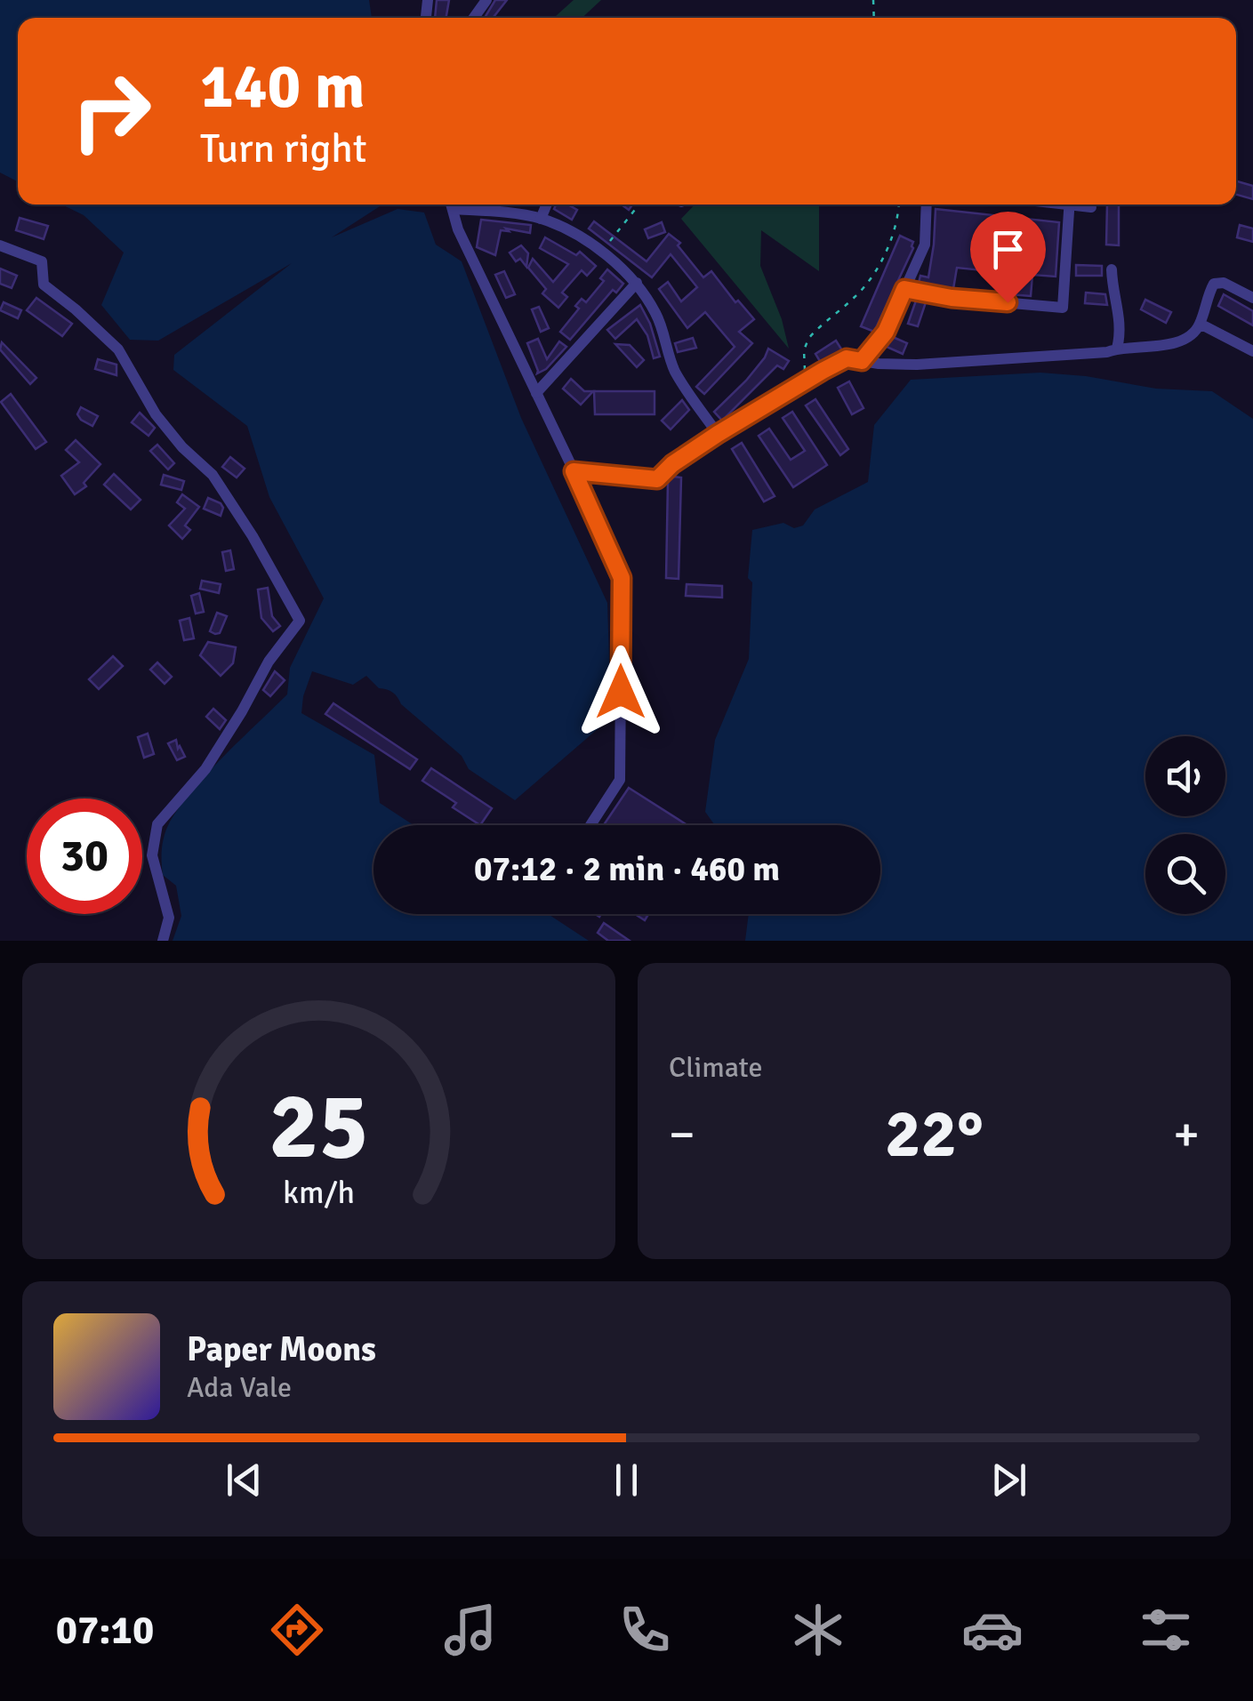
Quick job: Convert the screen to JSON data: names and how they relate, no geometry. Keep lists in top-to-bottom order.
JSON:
{
  "page": {
    "turn": ["140 m", "Turn right"],
    "limit": "30",
    "trip": "07:12 · 2 min · 460 m",
    "tile": "Climate",
    "heat": ["−", "22°", "+"],
    "song": ["Paper Moons", "Ada Vale"],
    "tabs": "07:10",
    "gauge": ["25", "km/h"]
  }
}
